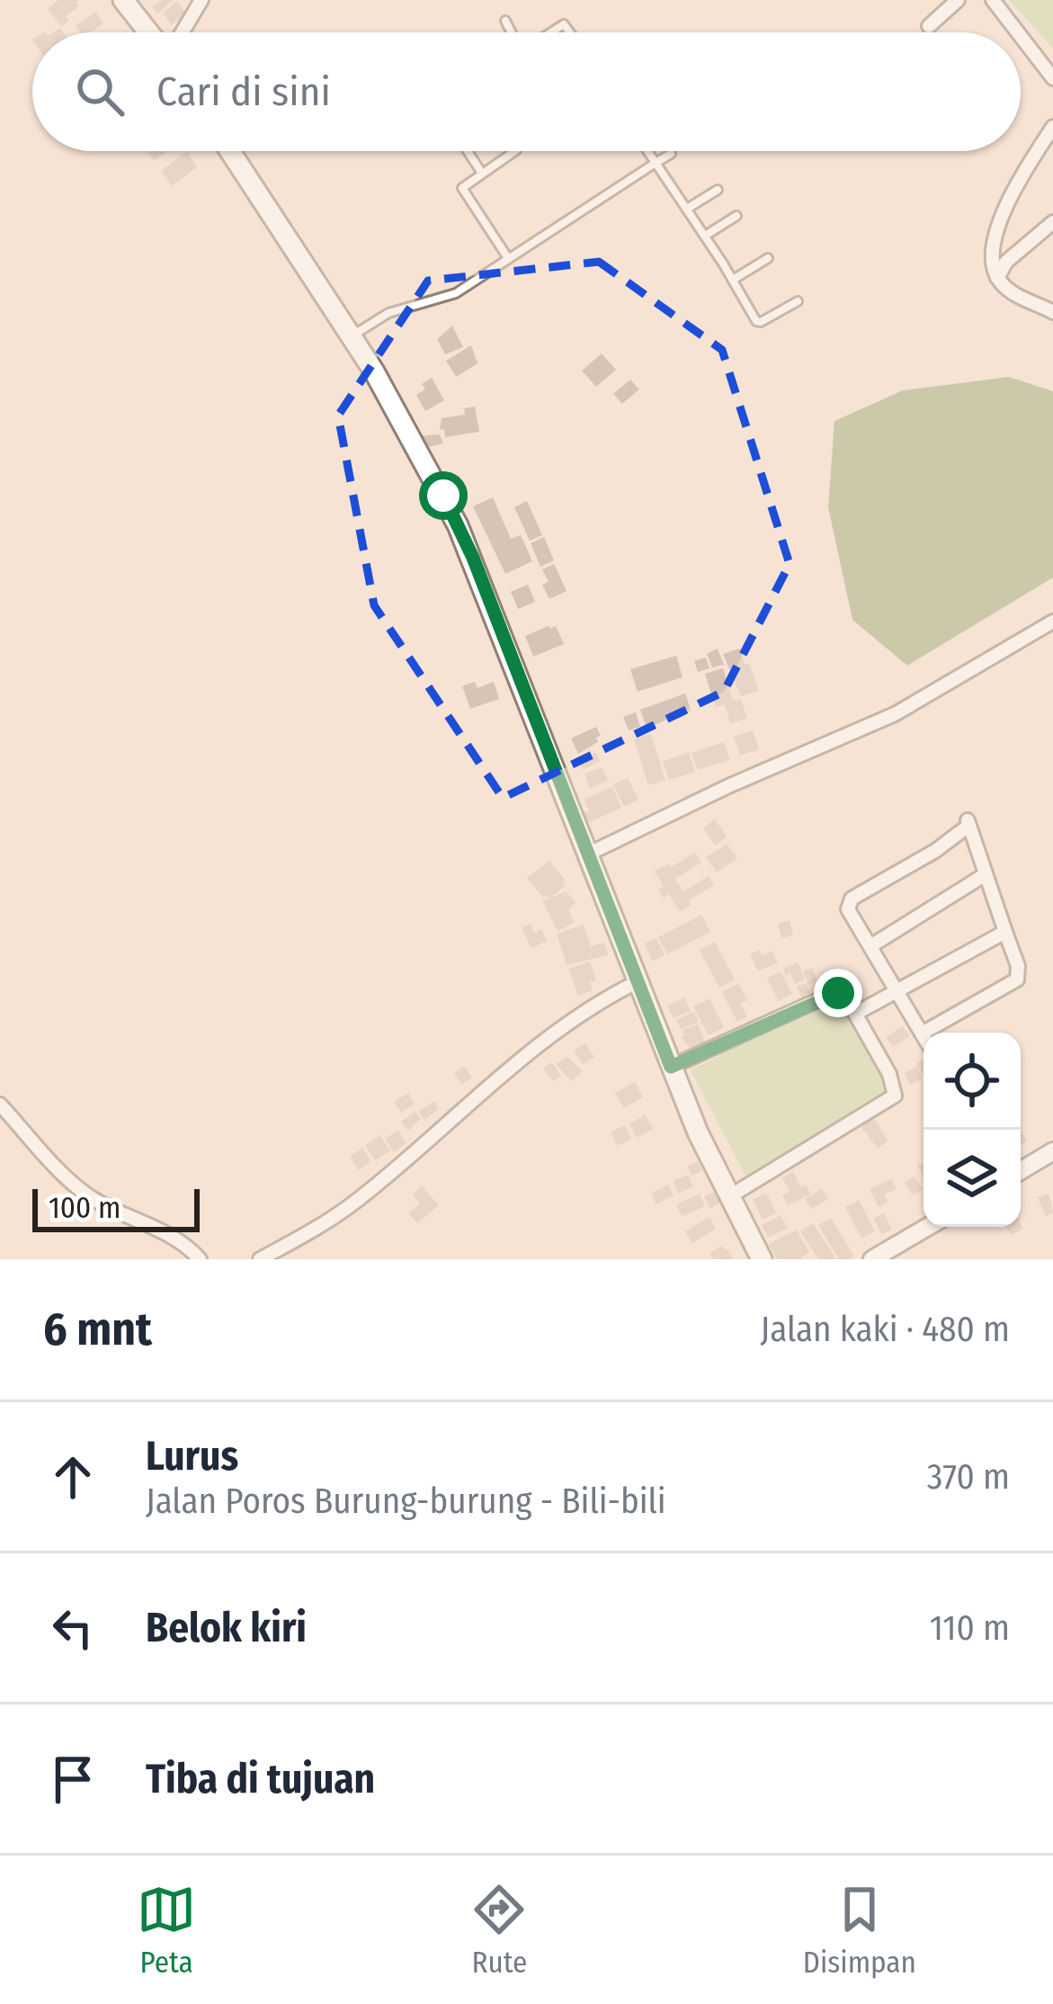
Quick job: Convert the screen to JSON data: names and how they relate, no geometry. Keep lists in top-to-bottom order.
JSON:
{
  "scale_bar": "100 m",
  "page": {
    "search": "Cari di sini",
    "scale": "100 m",
    "heading": ["6 mnt", "Jalan kaki · 480 m"],
    "list": [
      ["Lurus", "Jalan Poros Burung-burung - Bili-bili", "370 m"],
      ["Belok kiri", "110 m"],
      "Tiba di tujuan"
    ],
    "nav": ["Peta", "Rute", "Disimpan"]
  }
}
